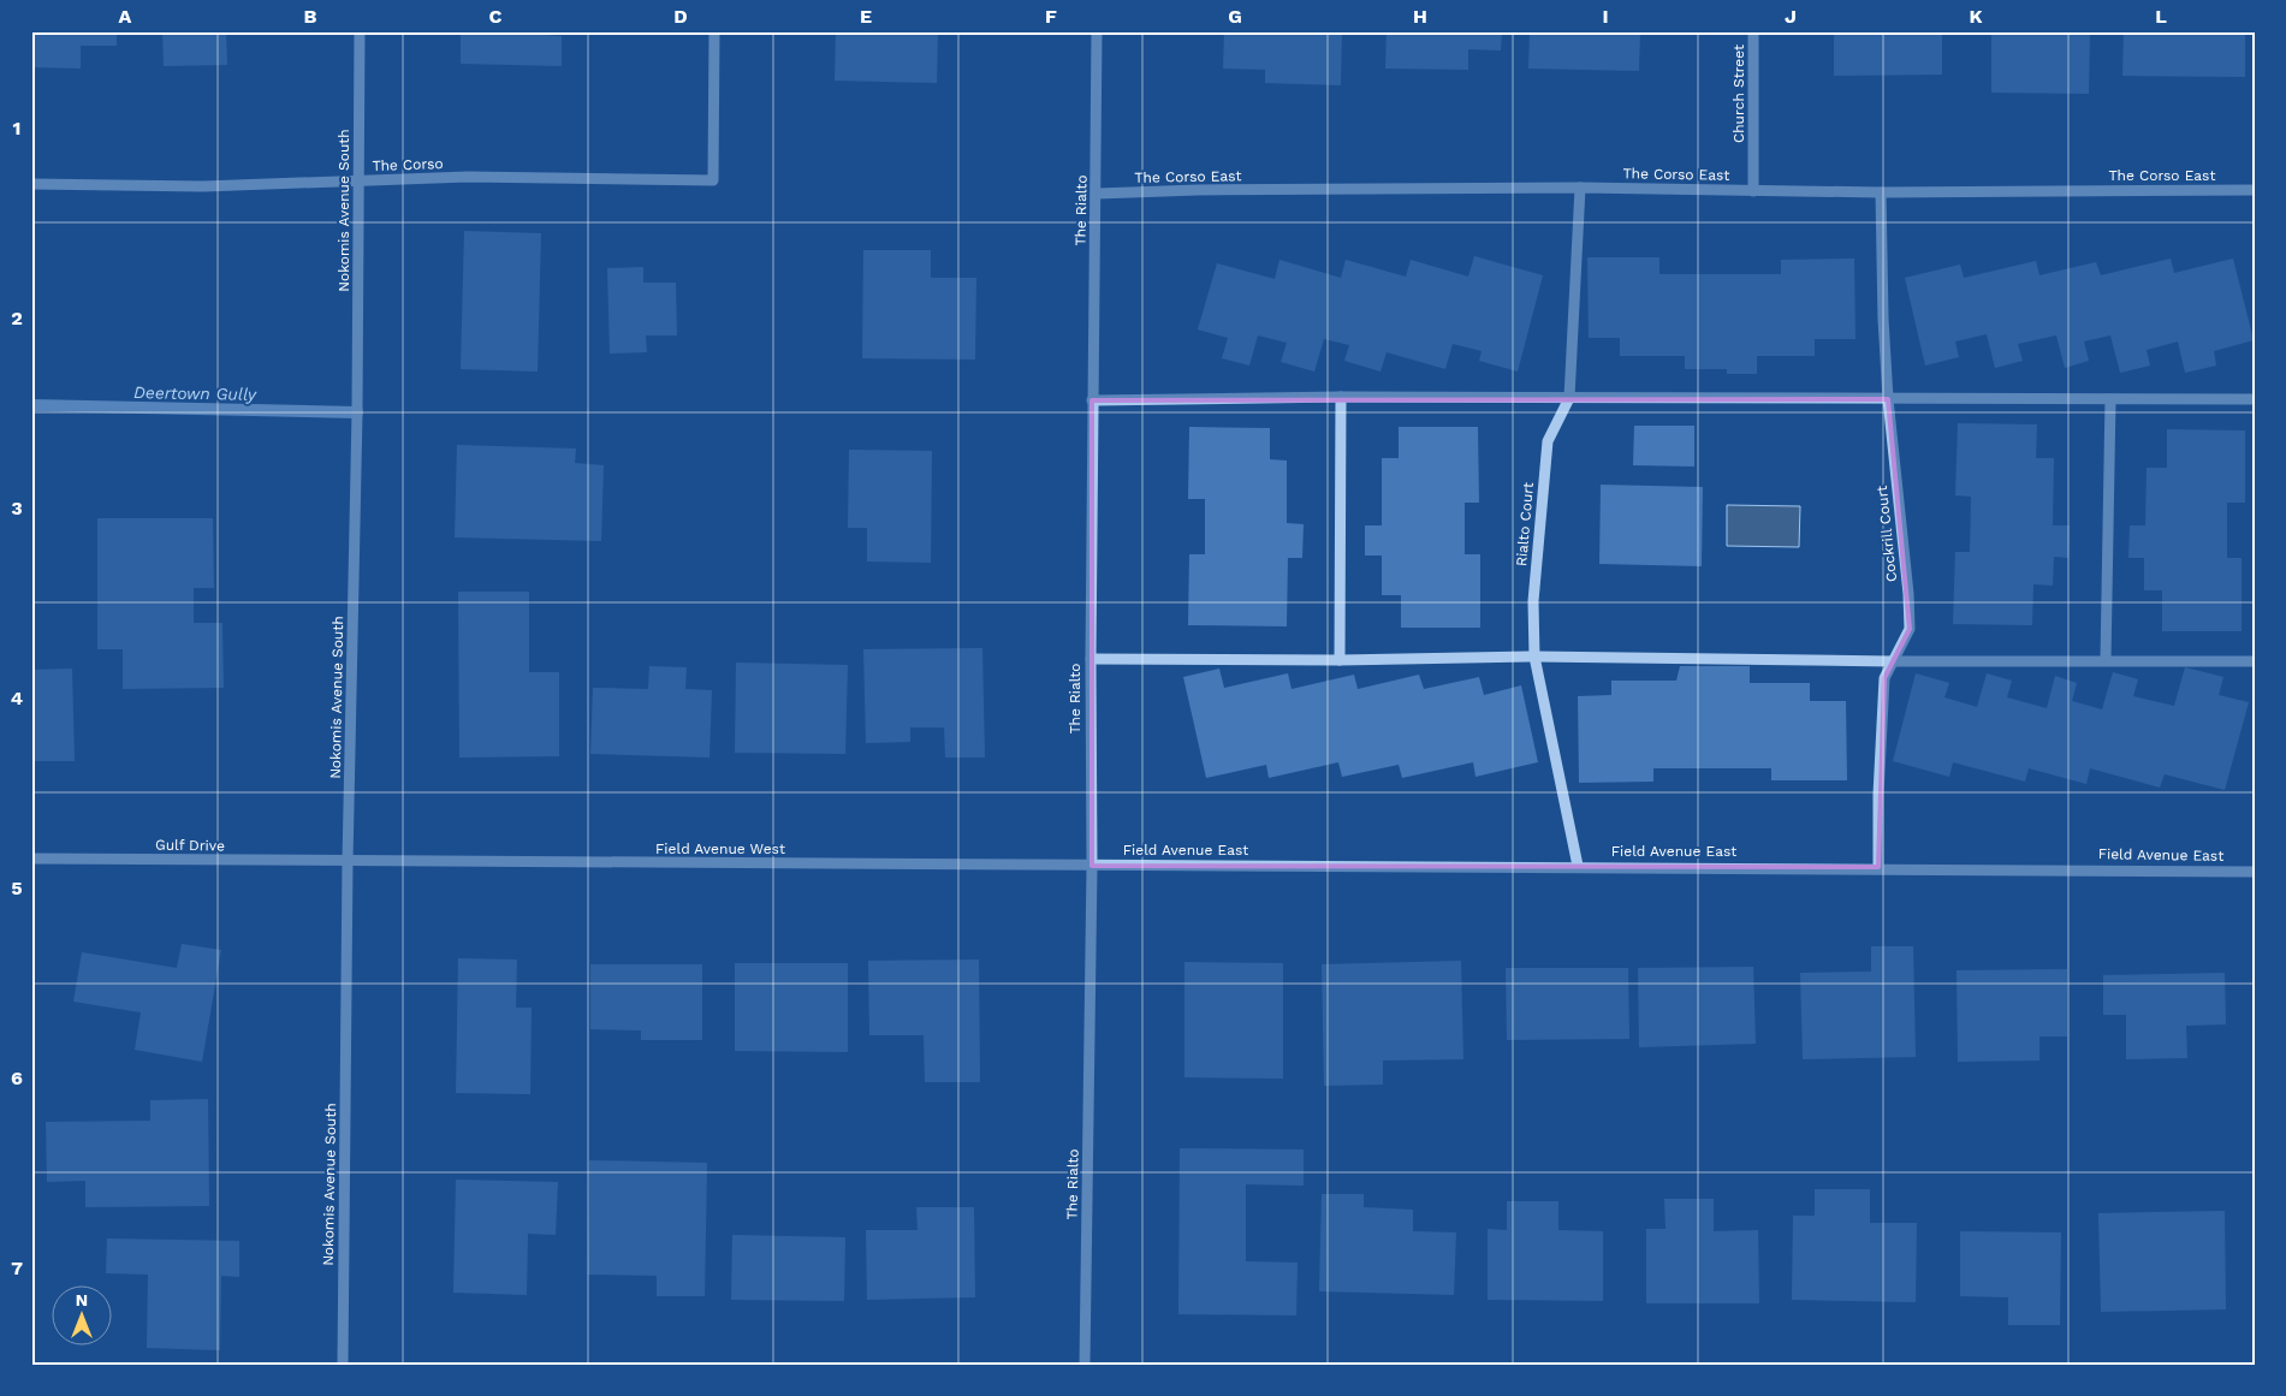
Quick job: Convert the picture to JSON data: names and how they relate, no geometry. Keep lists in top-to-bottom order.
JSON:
{
  "streets": {
    "street": [
      "Church Street",
      "The Corso",
      "The Corso East",
      "Nokomis Avenue South",
      "The Rialto",
      "Rialto Court",
      "Cockrill Court",
      "Gulf Drive",
      "Field Avenue West",
      "Field Avenue East"
    ]
  },
  "crossings": [
    ["Church Street", "The Corso East"],
    ["The Corso", "Nokomis Avenue South"],
    ["The Corso East", "The Rialto"],
    ["The Corso East", "Cockrill Court"],
    ["Nokomis Avenue South", "Gulf Drive"],
    ["Nokomis Avenue South", "Field Avenue West"],
    ["The Rialto", "Field Avenue West"],
    ["The Rialto", "Field Avenue East"],
    ["Rialto Court", "Field Avenue East"],
    ["Cockrill Court", "Field Avenue East"],
    ["Gulf Drive", "Field Avenue West"],
    ["Field Avenue West", "Field Avenue East"]
  ],
  "water": ["Deertown Gully"],
  "north": "top",
  "grid": {
    "columns": [
      "A",
      "B",
      "C",
      "D",
      "E",
      "F",
      "G",
      "H",
      "I",
      "J",
      "K",
      "L"
    ],
    "rows": [
      "1",
      "2",
      "3",
      "4",
      "5",
      "6",
      "7"
    ]
  }
}
